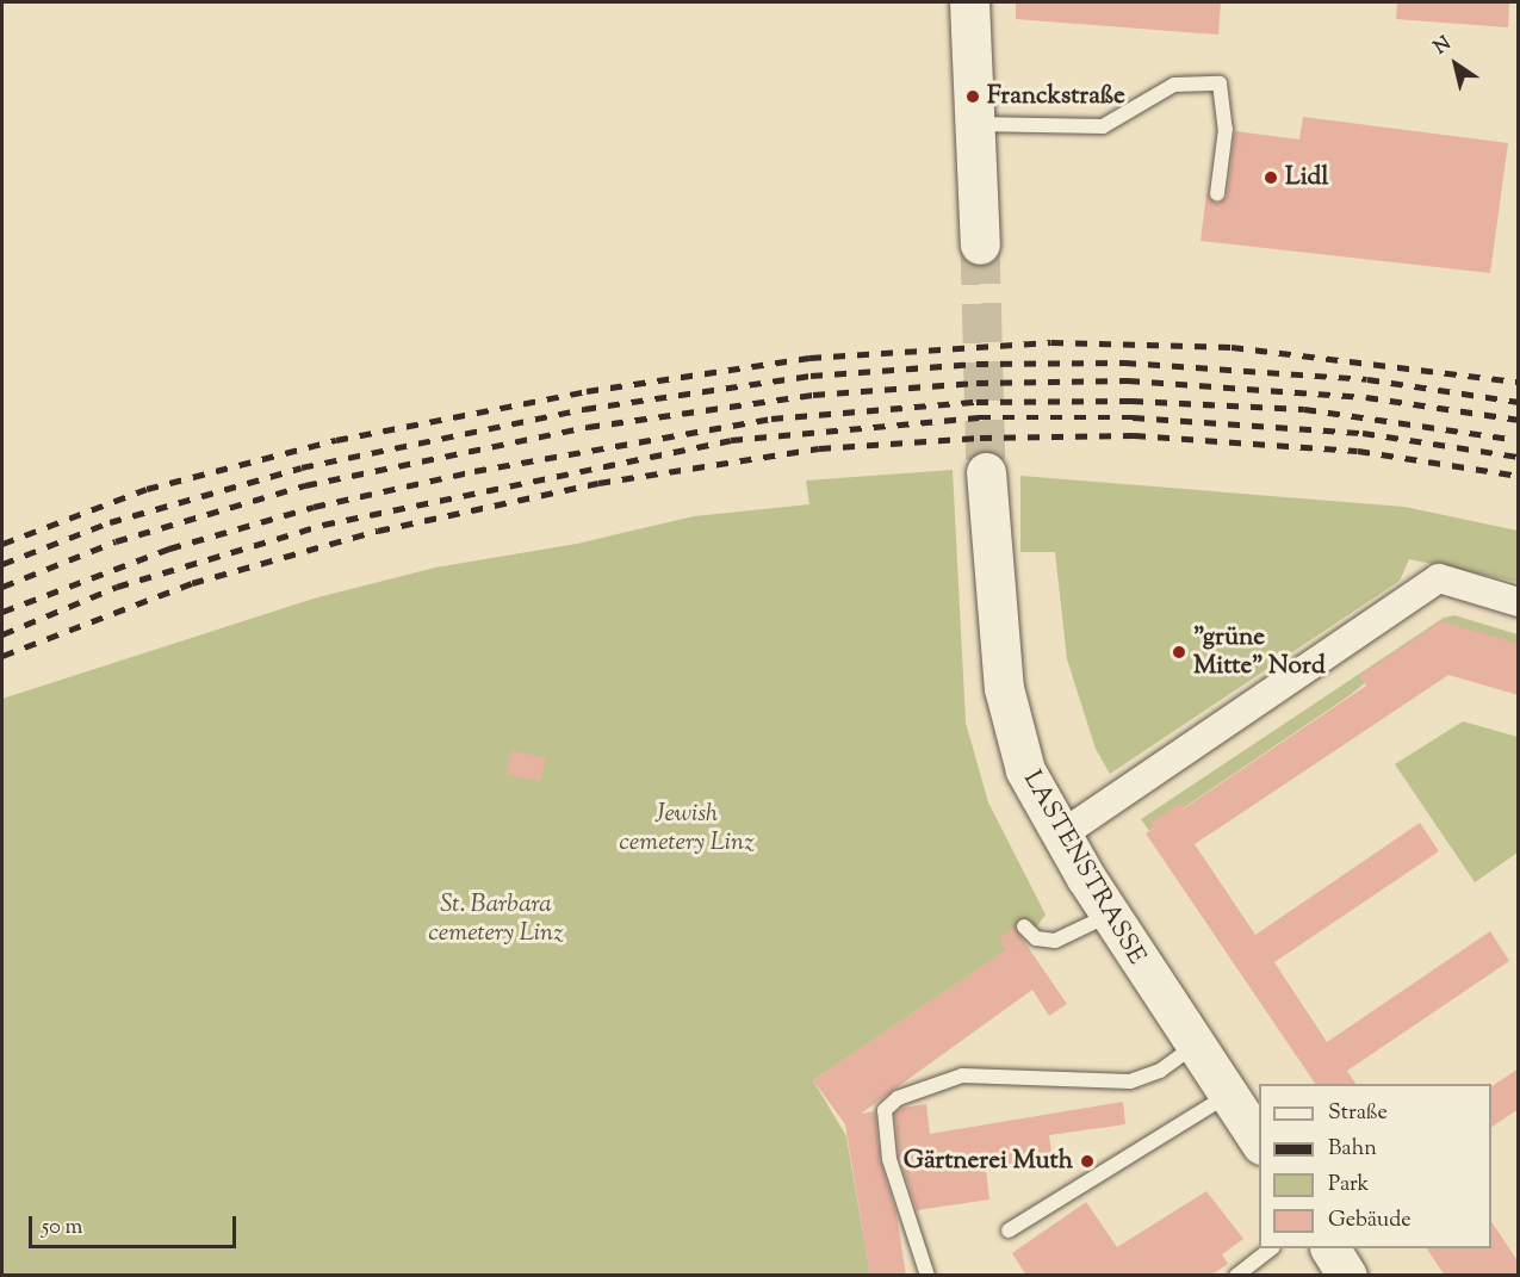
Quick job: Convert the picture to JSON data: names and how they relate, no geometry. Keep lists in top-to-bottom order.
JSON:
{
  "streets": {
    "main road": ["LASTENSTRASSE"]
  },
  "parks": ["Jewish cemetery Linz", "St. Barbara cemetery Linz"],
  "places": [
    "Franckstraße",
    "Lidl",
    "\"grüne Mitte\" Nord",
    "Gärtnerei Muth"
  ],
  "legend": [
    "Straße",
    "Bahn",
    "Park",
    "Gebäude"
  ],
  "scale_bar": "50 m",
  "north": "top left"
}
